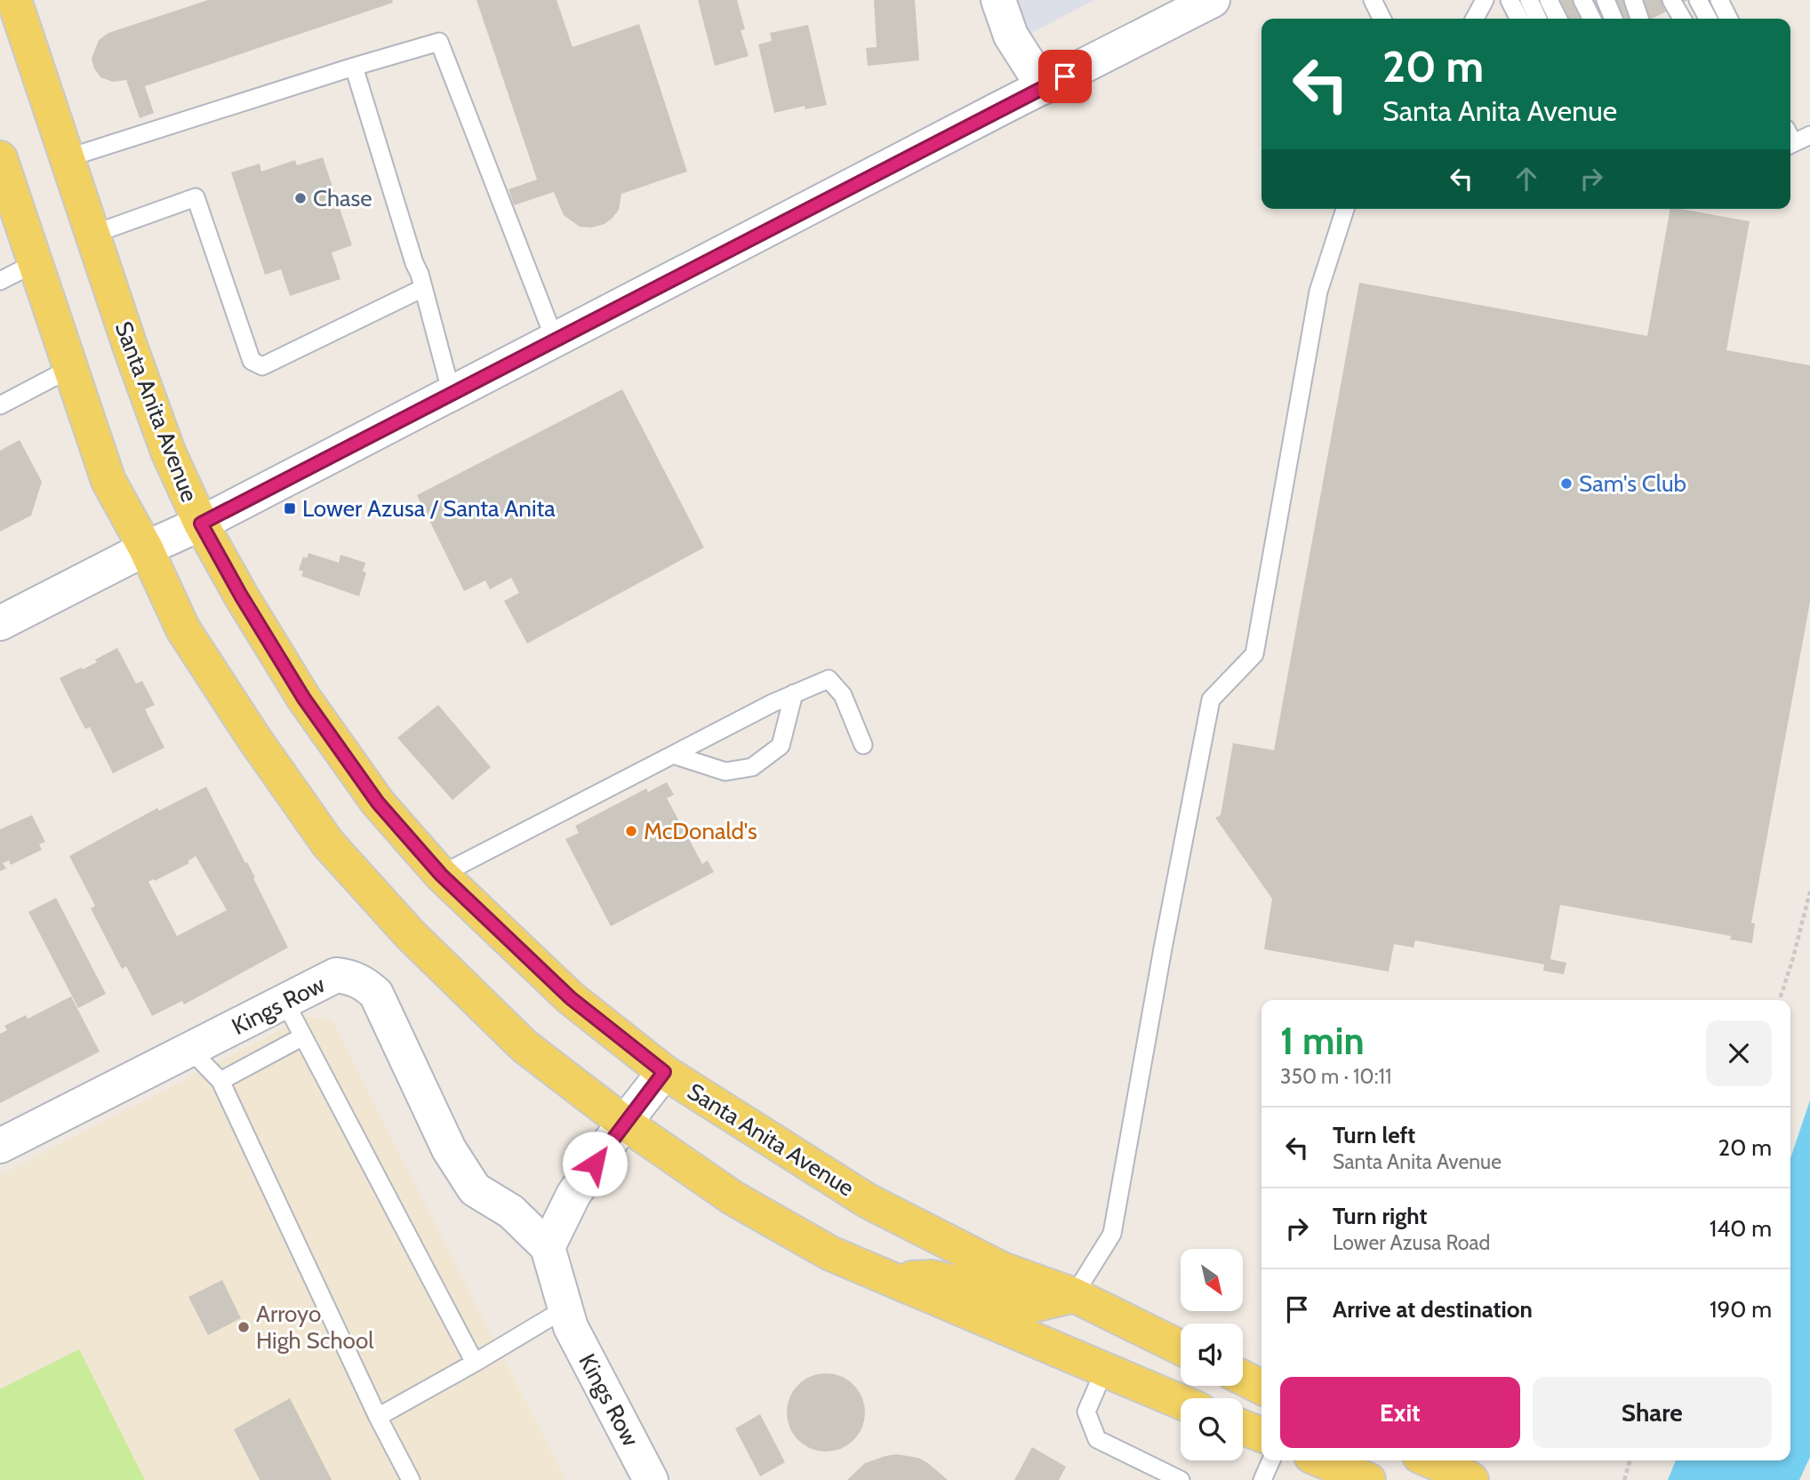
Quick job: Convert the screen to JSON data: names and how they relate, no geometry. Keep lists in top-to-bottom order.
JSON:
{
  "streets": {
    "main road": ["Santa Anita Avenue", "Kings Row"]
  },
  "places": {
    "other": [
      "Chase",
      "Sam's Club",
      "McDonald's",
      "Arroyo High School"
    ],
    "transit": ["Lower Azusa / Santa Anita"]
  },
  "north": "bottom right",
  "page": {
    "turn": ["20 m", "Santa Anita Avenue"],
    "heading": ["1 min", "350 m · 10:11"],
    "list": [
      {
        "name": "Turn left",
        "note": "Santa Anita Avenue",
        "value": "20 m"
      },
      {
        "name": "Turn right",
        "note": "Lower Azusa Road",
        "value": "140 m"
      },
      {
        "name": "Arrive at destination",
        "value": "190 m"
      }
    ],
    "buttons": ["Exit", "Share"]
  }
}
